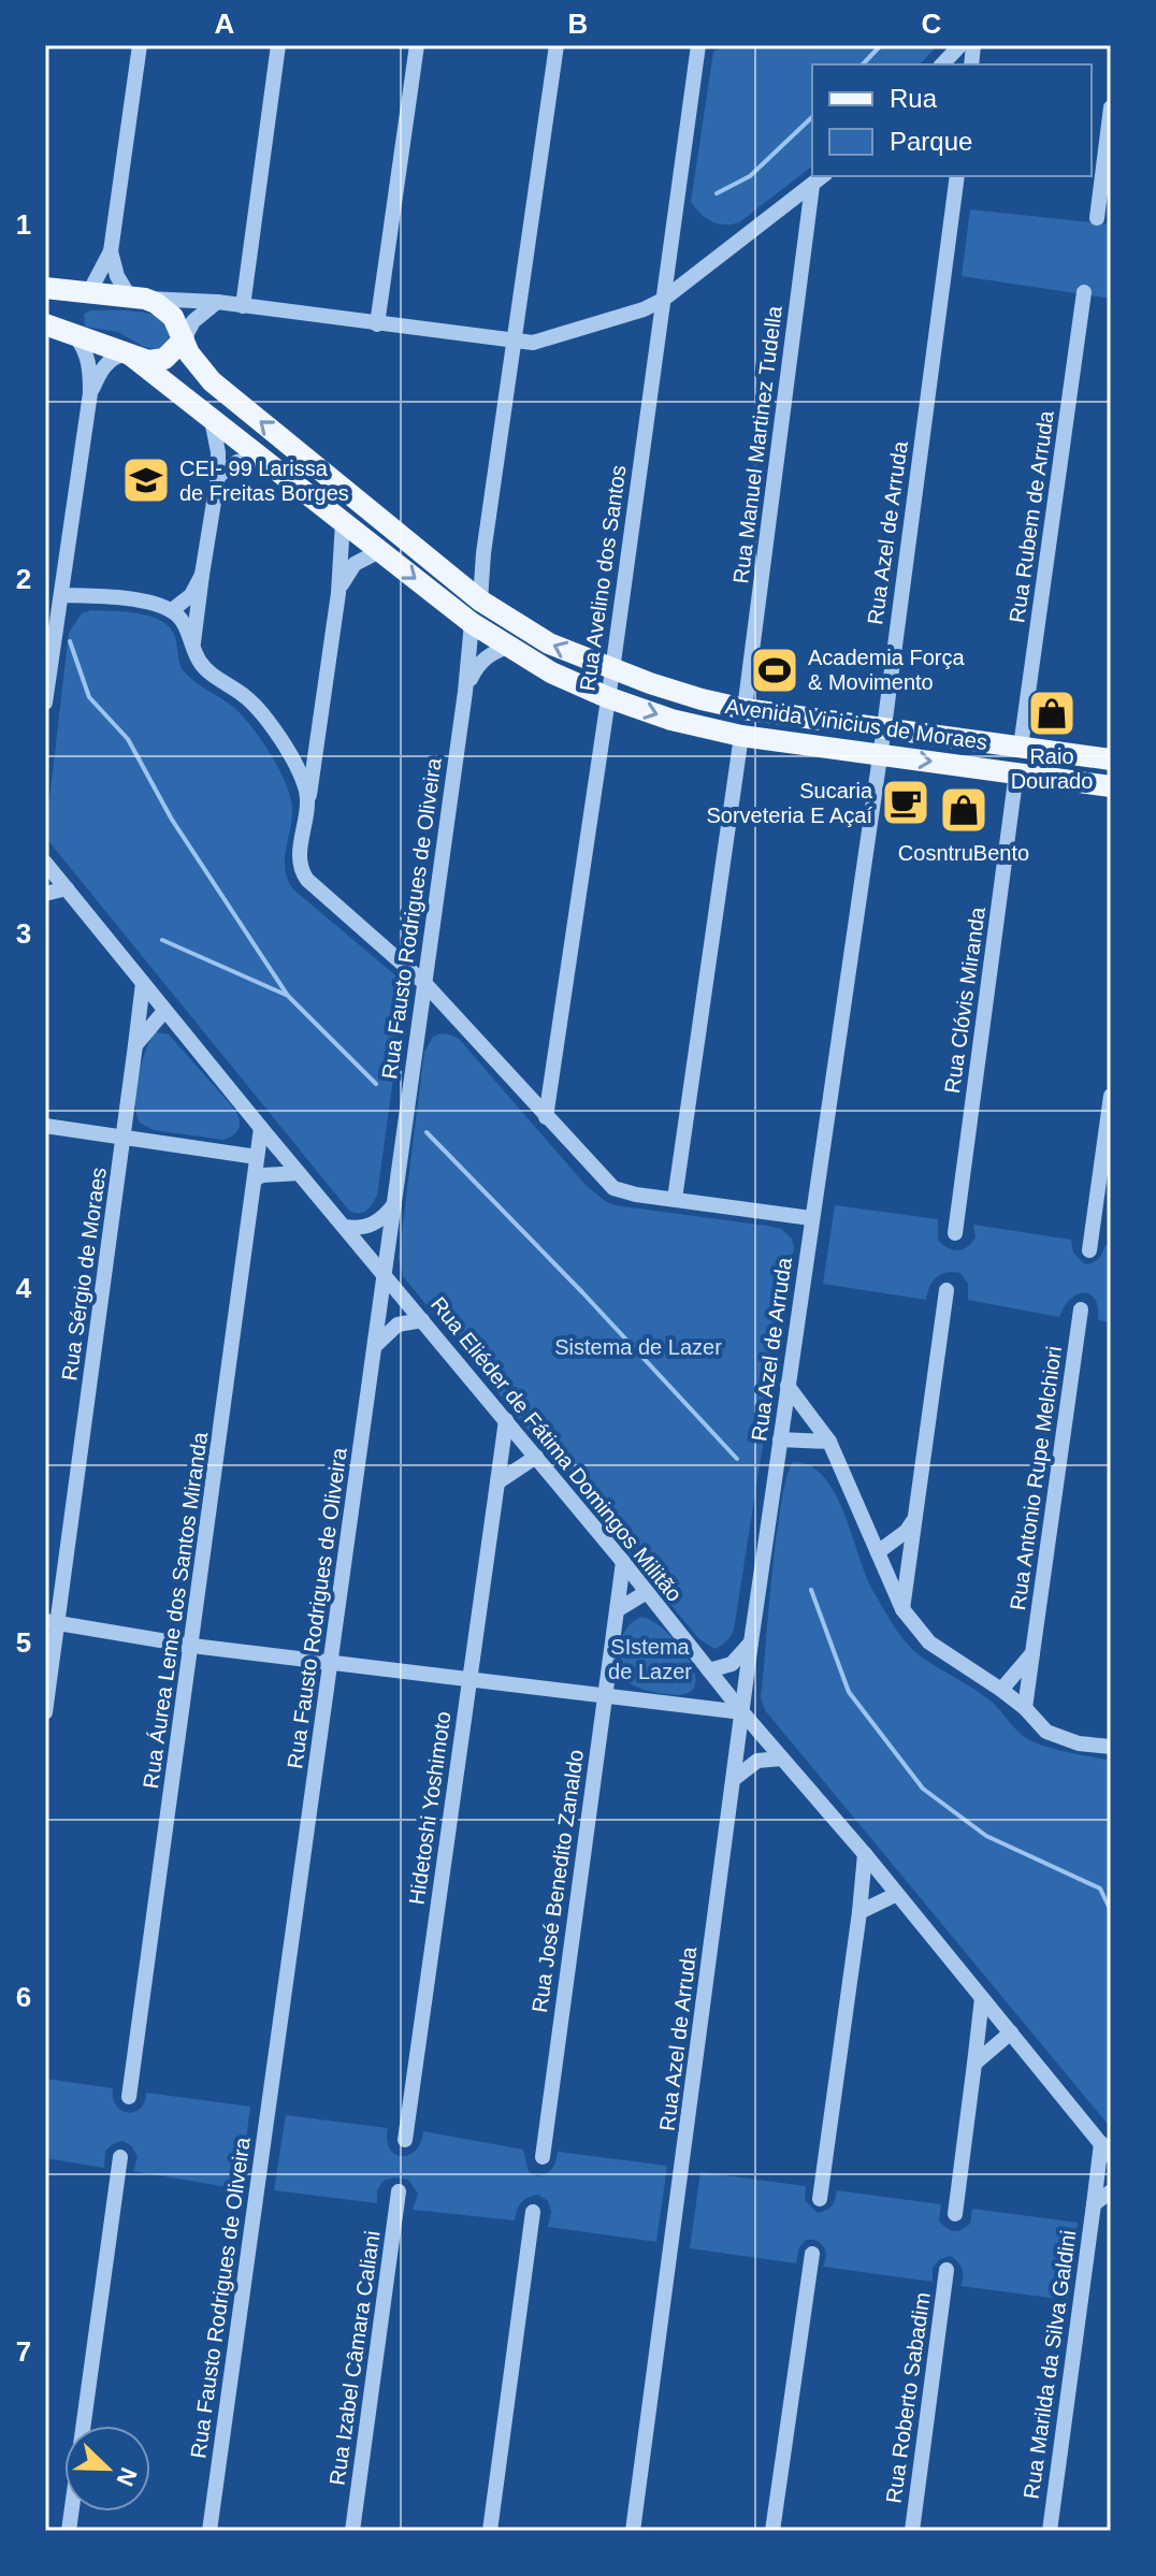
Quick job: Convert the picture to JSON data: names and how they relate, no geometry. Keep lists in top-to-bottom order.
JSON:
{
  "streets": {
    "main road": ["Avenida Vinicius de Moraes"],
    "street": [
      "Rua Manuel Martinez Tudella",
      "Rua Rubem de Arruda",
      "Rua Azel de Arruda",
      "Rua Avelino dos Santos",
      "Rua Fausto Rodrigues de Oliveira",
      "Rua Clóvis Miranda",
      "Rua Sérgio de Moraes",
      "Rua Eliéder de Fátima Domingos Militão",
      "Rua Antonio Rupe Melchiori",
      "Rua Áurea Leme dos Santos Miranda",
      "Hidetoshi Yoshimoto",
      "Rua José Benedito Zanaldo",
      "Rua Izabel Câmara Caliani",
      "Rua Marilda da Silva Galdini",
      "Rua Roberto Sabadim"
    ]
  },
  "crossings": [
    ["Rua Manuel Martinez Tudella", "Avenida Vinicius de Moraes"],
    ["Rua Rubem de Arruda", "Avenida Vinicius de Moraes"],
    ["Rua Azel de Arruda", "Avenida Vinicius de Moraes"],
    ["Rua Azel de Arruda", "Rua Eliéder de Fátima Domingos Militão"],
    ["Rua Avelino dos Santos", "Avenida Vinicius de Moraes"],
    ["Avenida Vinicius de Moraes", "Rua Fausto Rodrigues de Oliveira"],
    ["Avenida Vinicius de Moraes", "Rua Clóvis Miranda"],
    ["Rua Fausto Rodrigues de Oliveira", "Rua Eliéder de Fátima Domingos Militão"],
    ["Rua Sérgio de Moraes", "Rua Eliéder de Fátima Domingos Militão"],
    ["Rua Eliéder de Fátima Domingos Militão", "Rua Áurea Leme dos Santos Miranda"],
    ["Rua Eliéder de Fátima Domingos Militão", "Hidetoshi Yoshimoto"],
    ["Rua Eliéder de Fátima Domingos Militão", "Rua José Benedito Zanaldo"],
    ["Rua Eliéder de Fátima Domingos Militão", "Rua Marilda da Silva Galdini"]
  ],
  "parks": ["Sistema de Lazer", "SIstema de Lazer"],
  "places": {
    "school or university": ["CEI- 99 Larissa de Freitas Borges"],
    "sports": ["Academia Força & Movimento"],
    "shop": ["Raio Dourado", "CosntruBento"],
    "cafe": ["Sucaria Sorveteria E Açaí"]
  },
  "legend": ["Rua", "Parque"],
  "north": "bottom right",
  "grid": {
    "columns": ["A", "B", "C"],
    "rows": [
      "1",
      "2",
      "3",
      "4",
      "5",
      "6",
      "7"
    ]
  }
}
